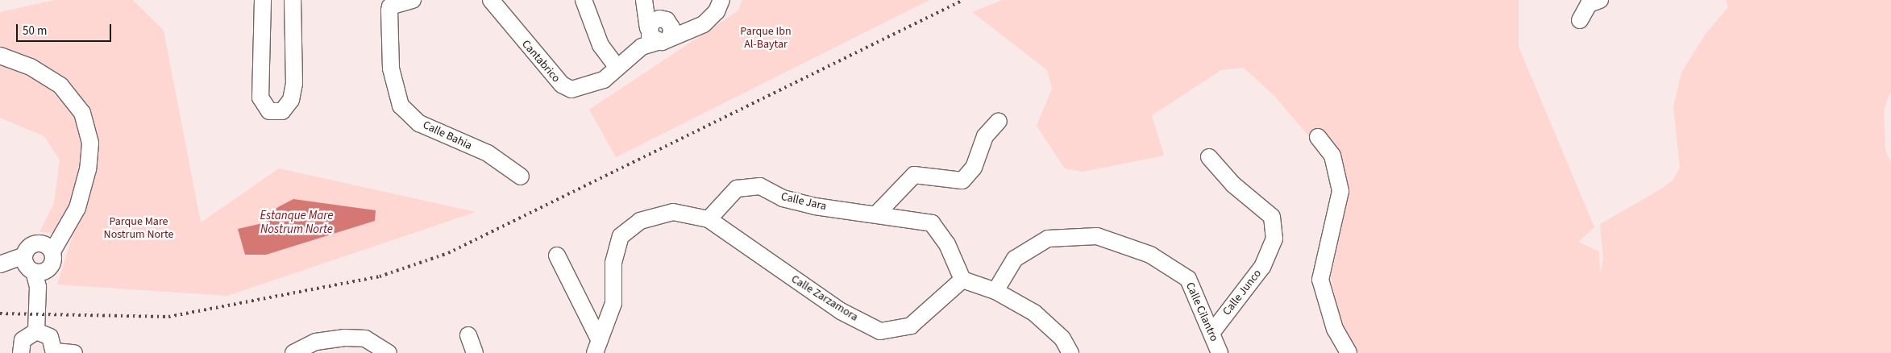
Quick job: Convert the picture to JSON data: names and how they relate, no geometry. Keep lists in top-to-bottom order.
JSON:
{
  "streets": {
    "street": [
      "Cantabrico",
      "Calle Bahia",
      "Calle Jara",
      "Calle Junco",
      "Calle Zarzamora",
      "Calle Cilantro"
    ]
  },
  "crossings": [
    ["Calle Jara", "Calle Zarzamora"],
    ["Calle Junco", "Calle Cilantro"]
  ],
  "water": ["Estanque Mare Nostrum Norte"],
  "parks": ["Parque Ibn Al-Baytar", "Parque Mare Nostrum Norte"],
  "scale_bar": "50 m"
}
